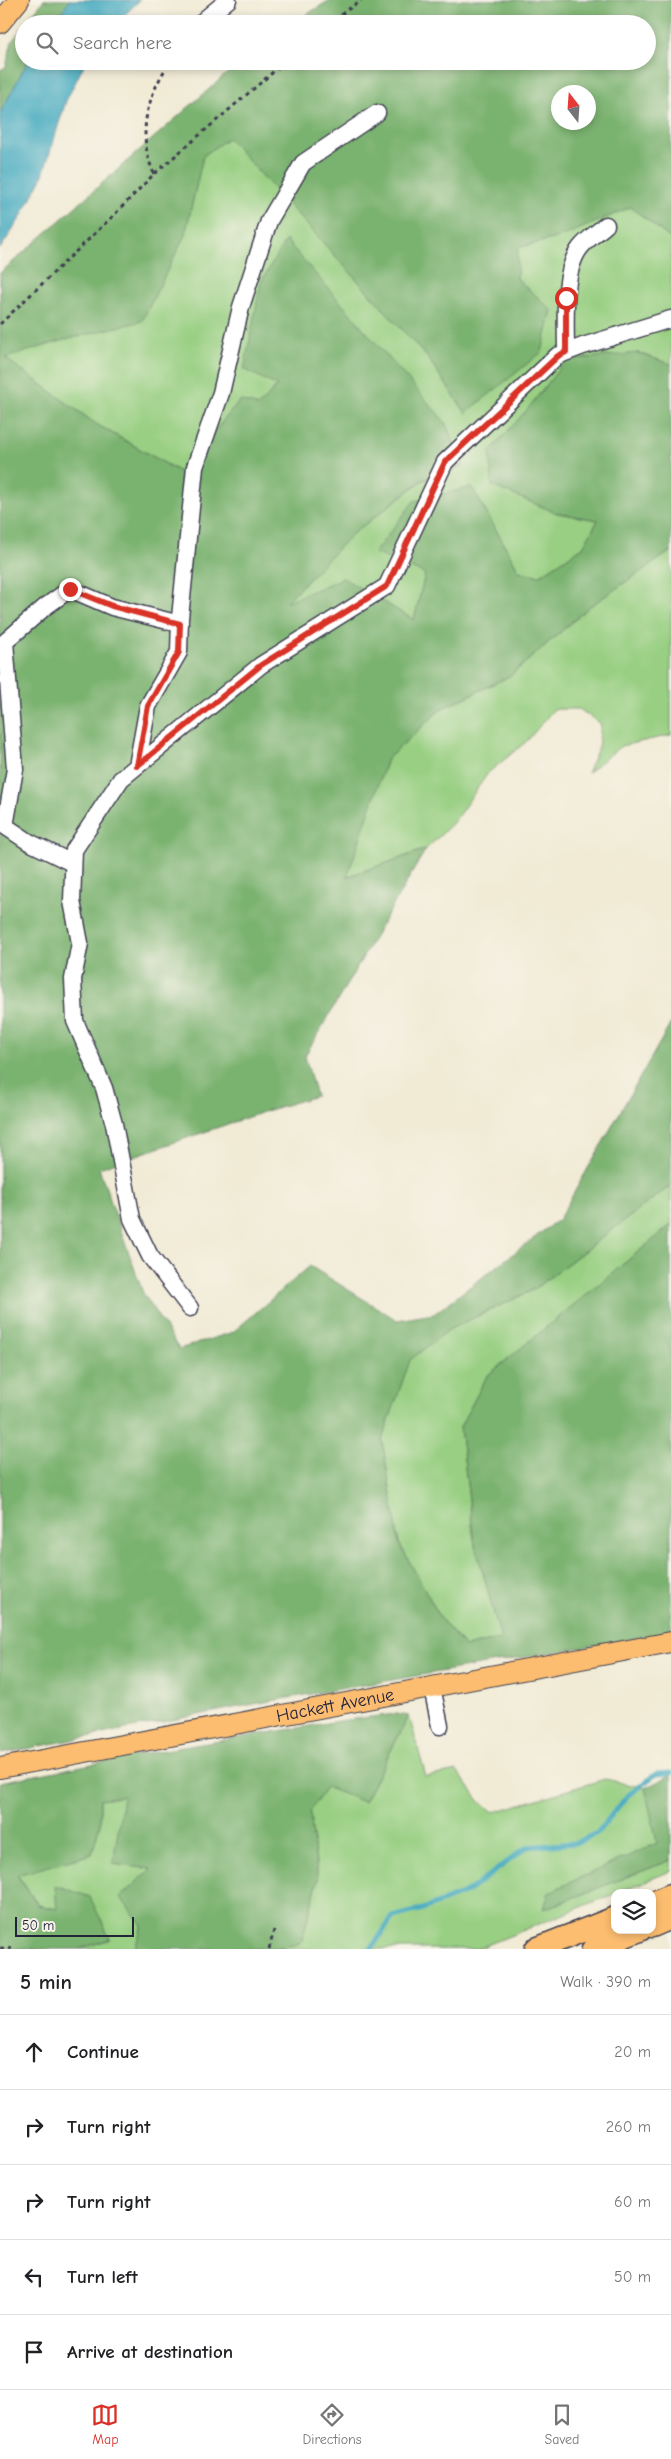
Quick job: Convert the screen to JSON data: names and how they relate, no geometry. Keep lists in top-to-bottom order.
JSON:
{
  "streets": {
    "main road": ["Hackett Avenue"]
  },
  "scale_bar": "50 m",
  "north": "top",
  "page": {
    "search": "Search here",
    "scale": "50 m",
    "heading": ["5 min", "Walk · 390 m"],
    "list": [
      ["Continue", "20 m"],
      ["Turn right", "260 m"],
      ["Turn right", "60 m"],
      ["Turn left", "50 m"],
      "Arrive at destination"
    ],
    "nav": ["Map", "Directions", "Saved"]
  }
}
